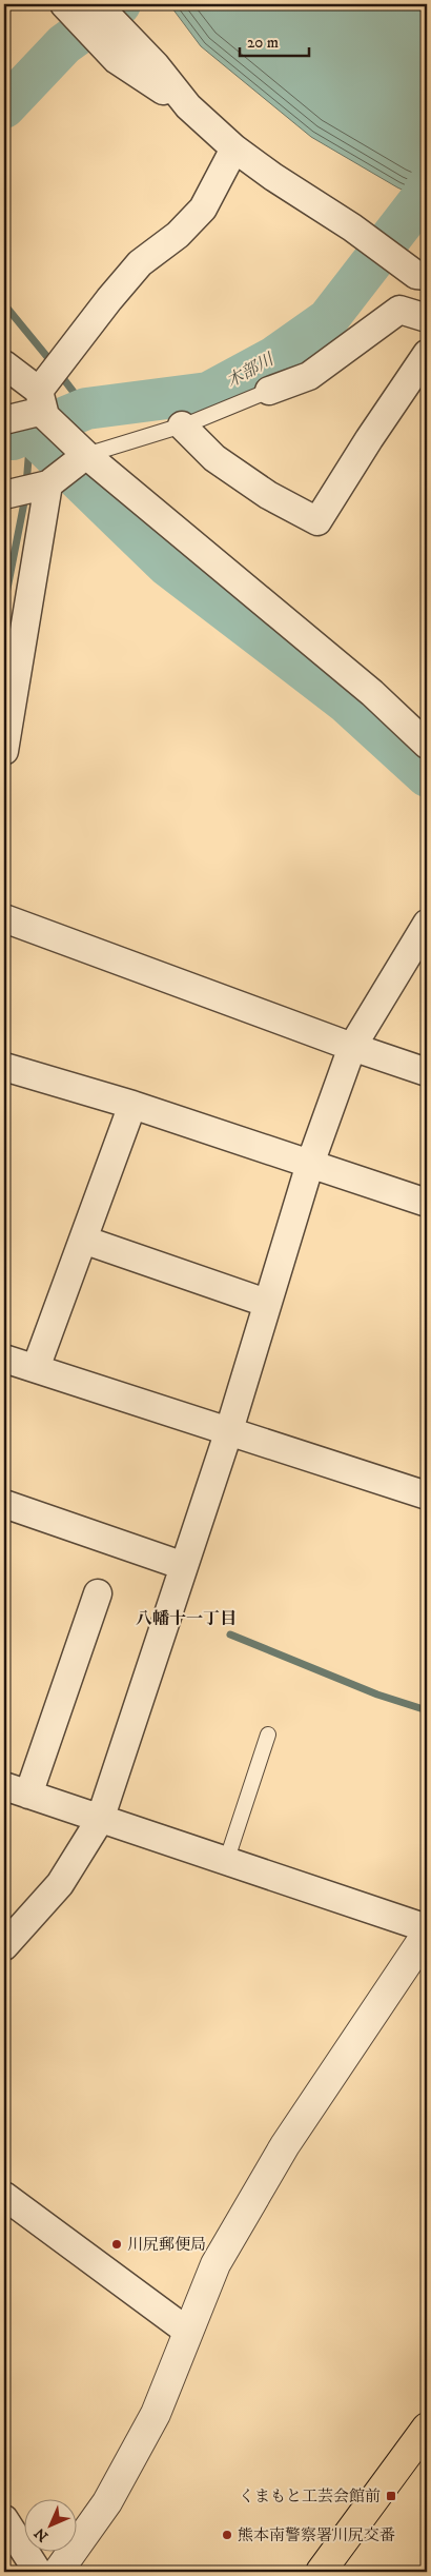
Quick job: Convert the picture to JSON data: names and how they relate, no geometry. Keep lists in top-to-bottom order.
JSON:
{
  "districts": ["八幡十一丁目"],
  "water": ["木部川"],
  "places": {
    "other": ["川尻郵便局", "熊本南警察署川尻交番"],
    "transit": ["くまもと工芸会館前"]
  },
  "scale_bar": "20 m",
  "north": "bottom left"
}
